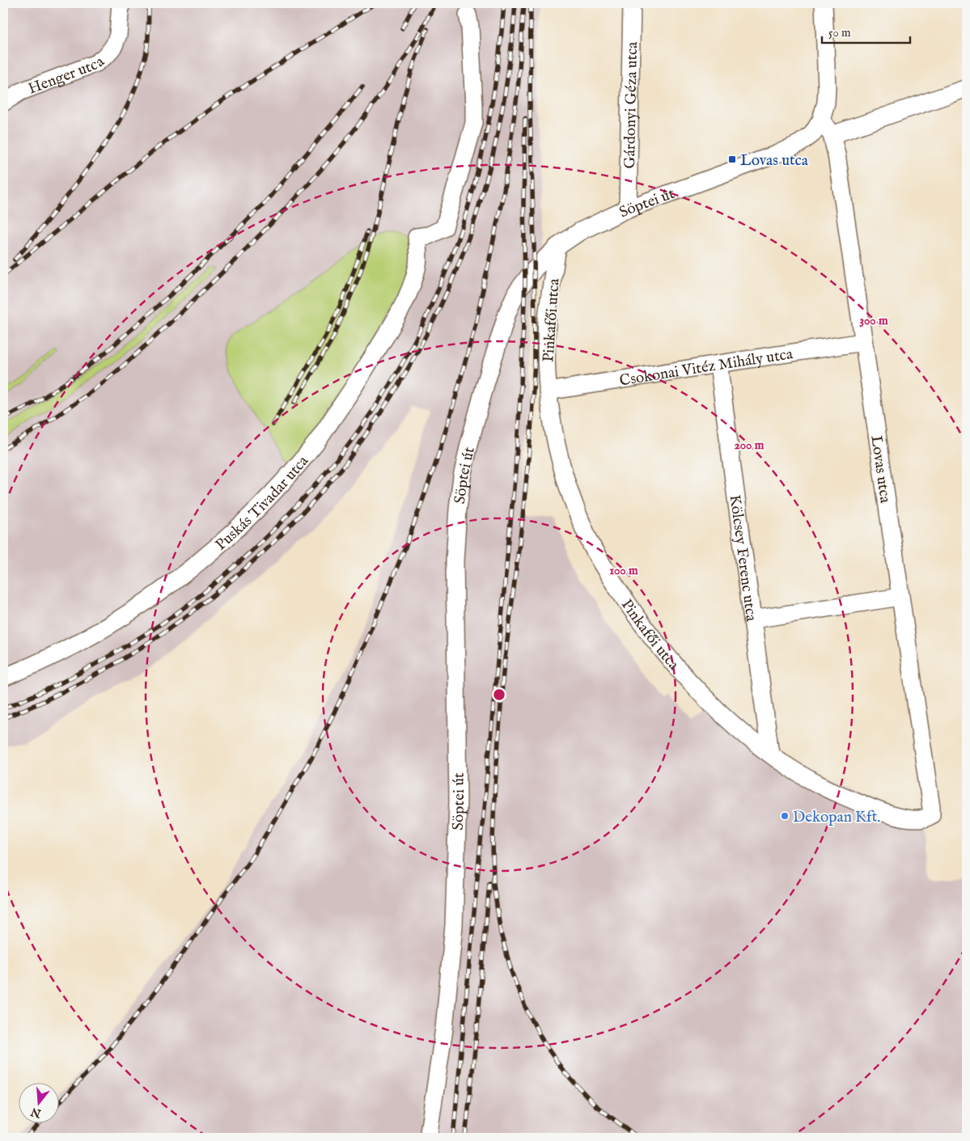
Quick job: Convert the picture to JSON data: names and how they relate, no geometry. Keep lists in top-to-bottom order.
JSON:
{
  "streets": {
    "street": [
      "Henger utca",
      "Gárdonyi Géza utca",
      "Söptei út",
      "Pinkafői utca",
      "Csokonai Vitéz Mihály utca",
      "Lovas utca",
      "Puskás Tivadar utca",
      "Kölcsey Ferenc utca"
    ]
  },
  "crossings": [
    ["Gárdonyi Géza utca", "Söptei út"],
    ["Söptei út", "Pinkafői utca"],
    ["Söptei út", "Lovas utca"],
    ["Pinkafői utca", "Csokonai Vitéz Mihály utca"],
    ["Pinkafői utca", "Lovas utca"],
    ["Pinkafői utca", "Kölcsey Ferenc utca"],
    ["Csokonai Vitéz Mihály utca", "Lovas utca"],
    ["Csokonai Vitéz Mihály utca", "Kölcsey Ferenc utca"]
  ],
  "places": {
    "transit": ["Lovas utca"],
    "other": ["Dekopan Kft."]
  },
  "scale_bar": "50 m",
  "north": "bottom",
  "rings": ["300 m", "200 m", "100 m"]
}
